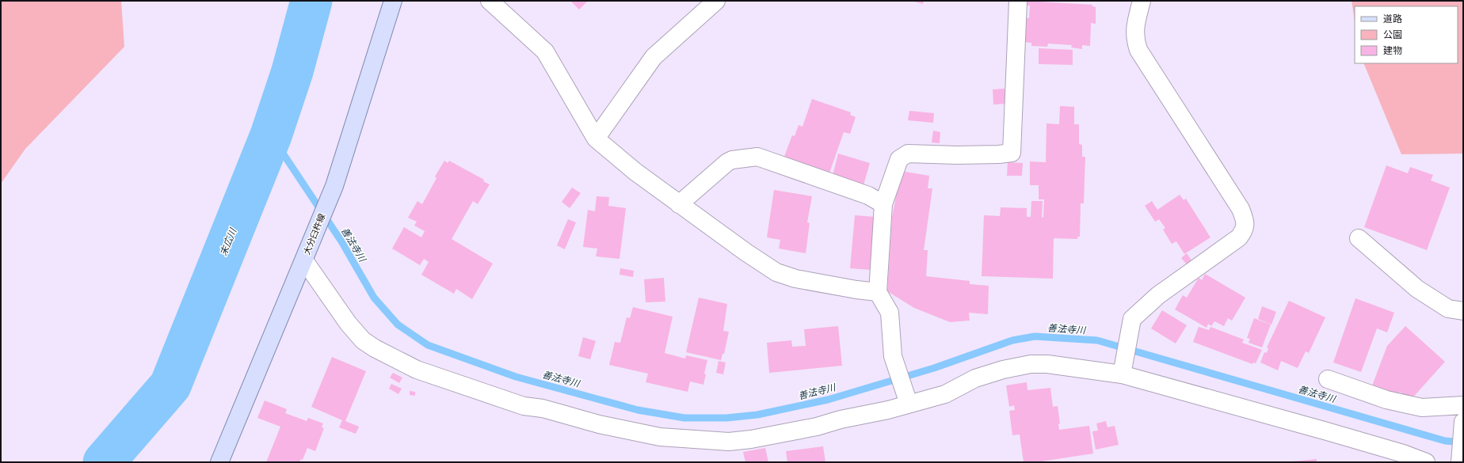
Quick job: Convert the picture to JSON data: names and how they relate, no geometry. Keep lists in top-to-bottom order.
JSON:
{
  "streets": {
    "main road": ["大分臼杵線"]
  },
  "water": ["末広川", "善法寺川"],
  "legend": ["道路", "公園", "建物"]
}
